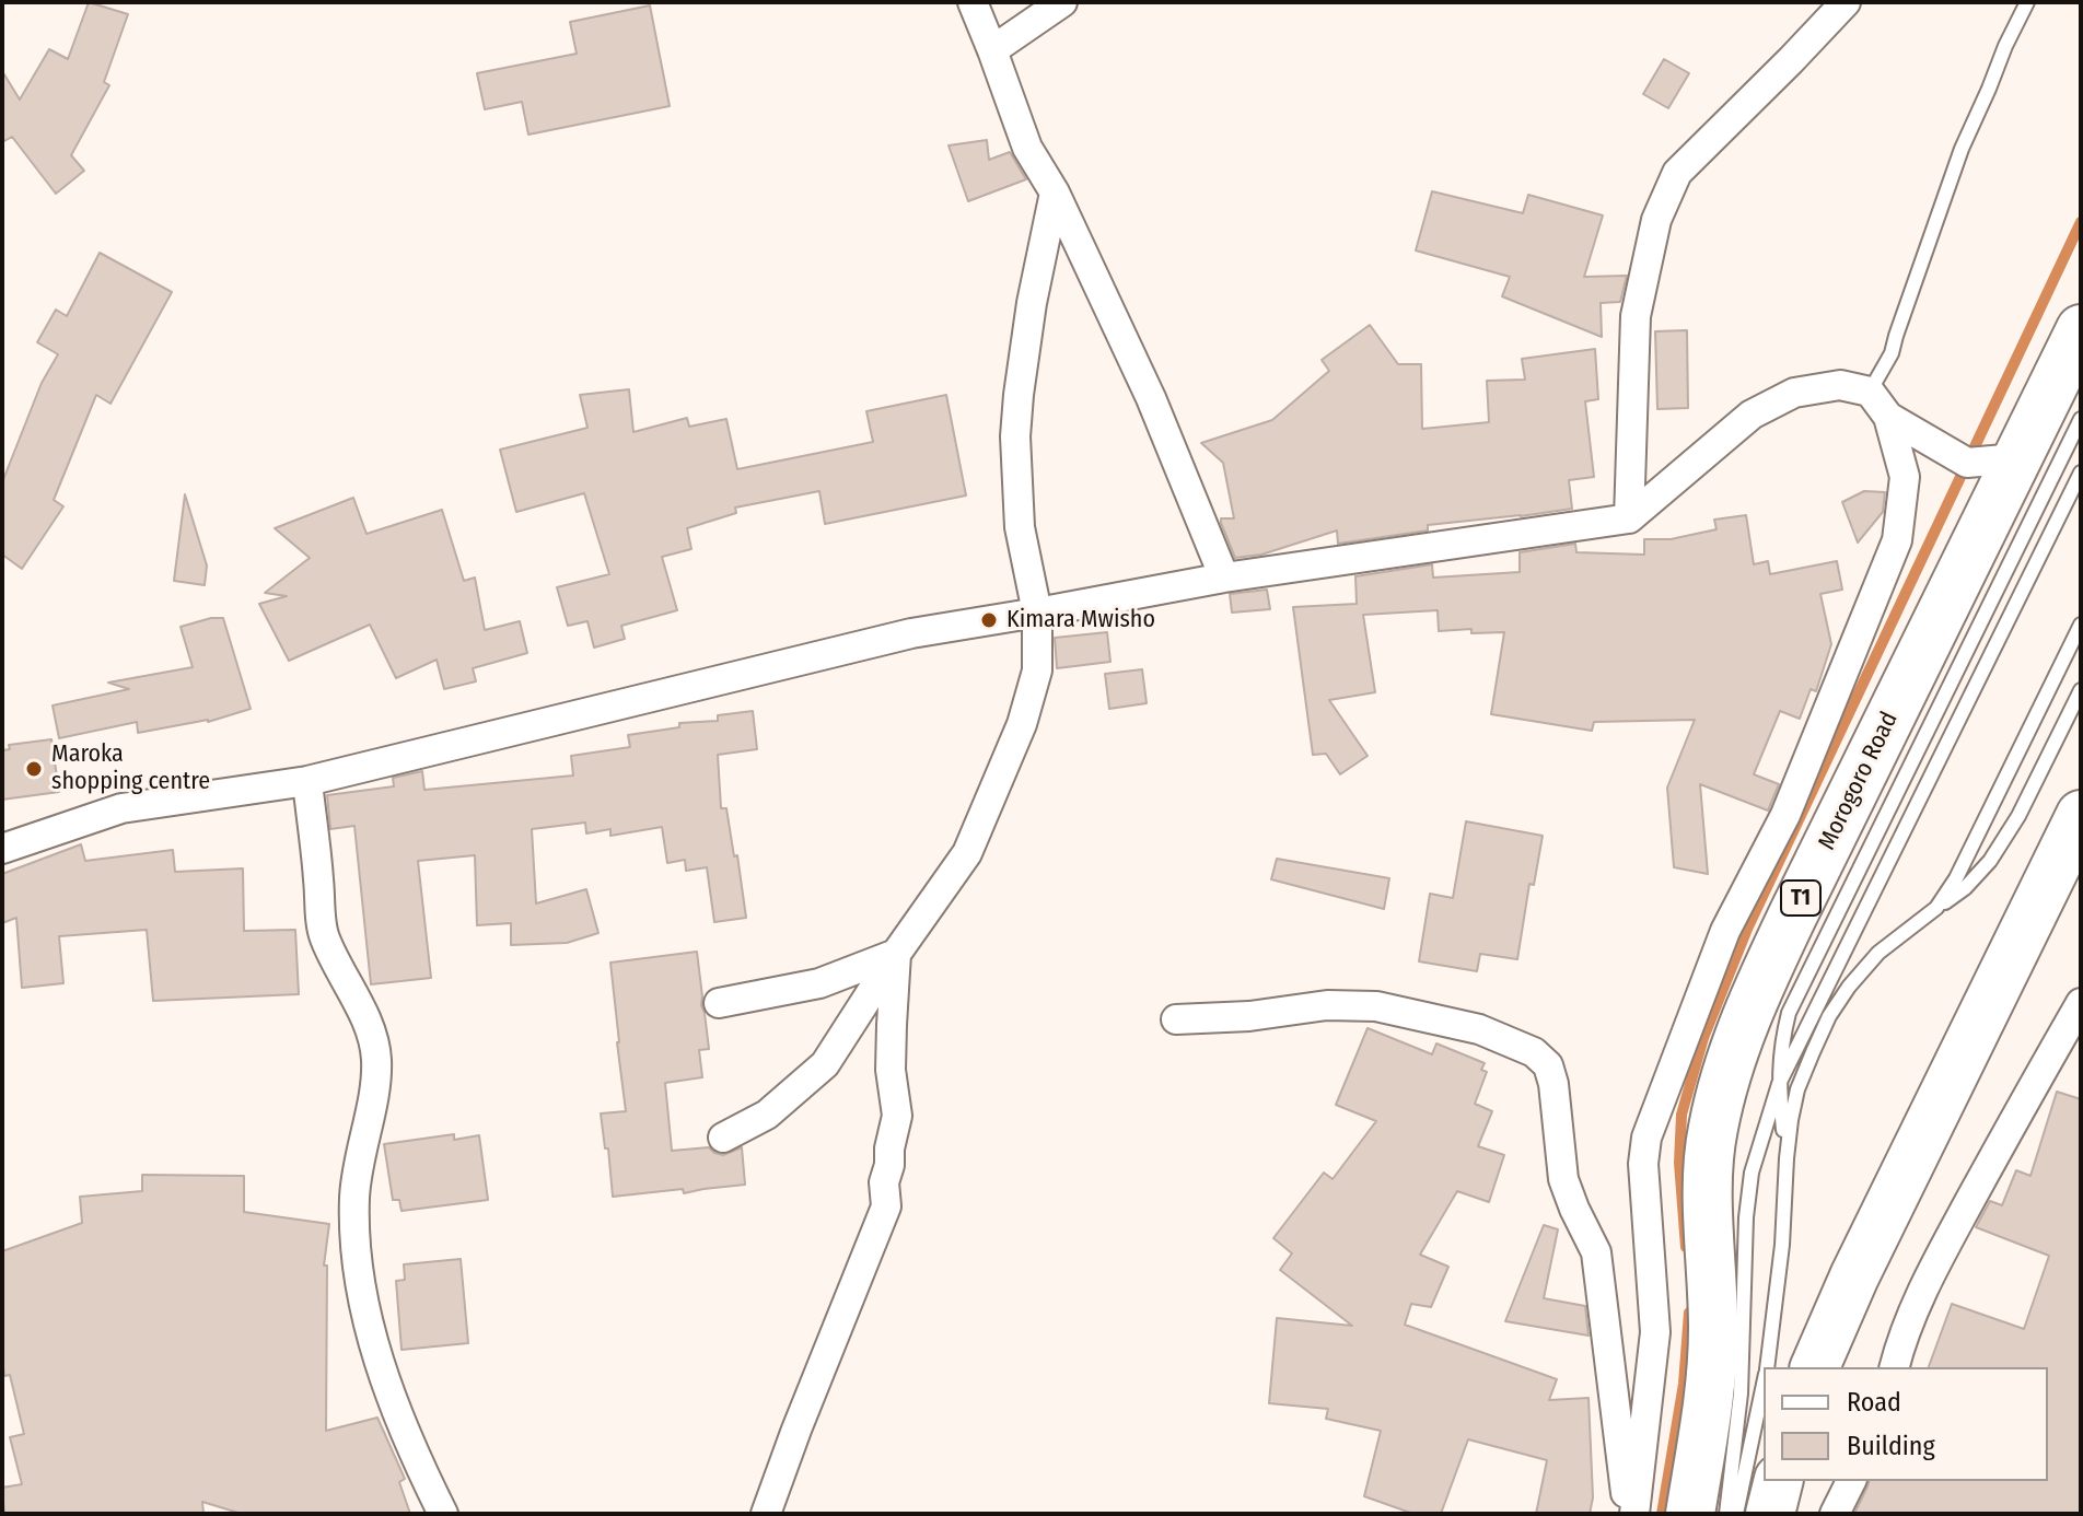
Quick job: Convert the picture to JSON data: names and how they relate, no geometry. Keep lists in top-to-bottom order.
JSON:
{
  "streets": {
    "highway": ["Morogoro Road", "T1"]
  },
  "places": ["Kimara Mwisho", "Maroka shopping centre"],
  "legend": ["Road", "Building"]
}
